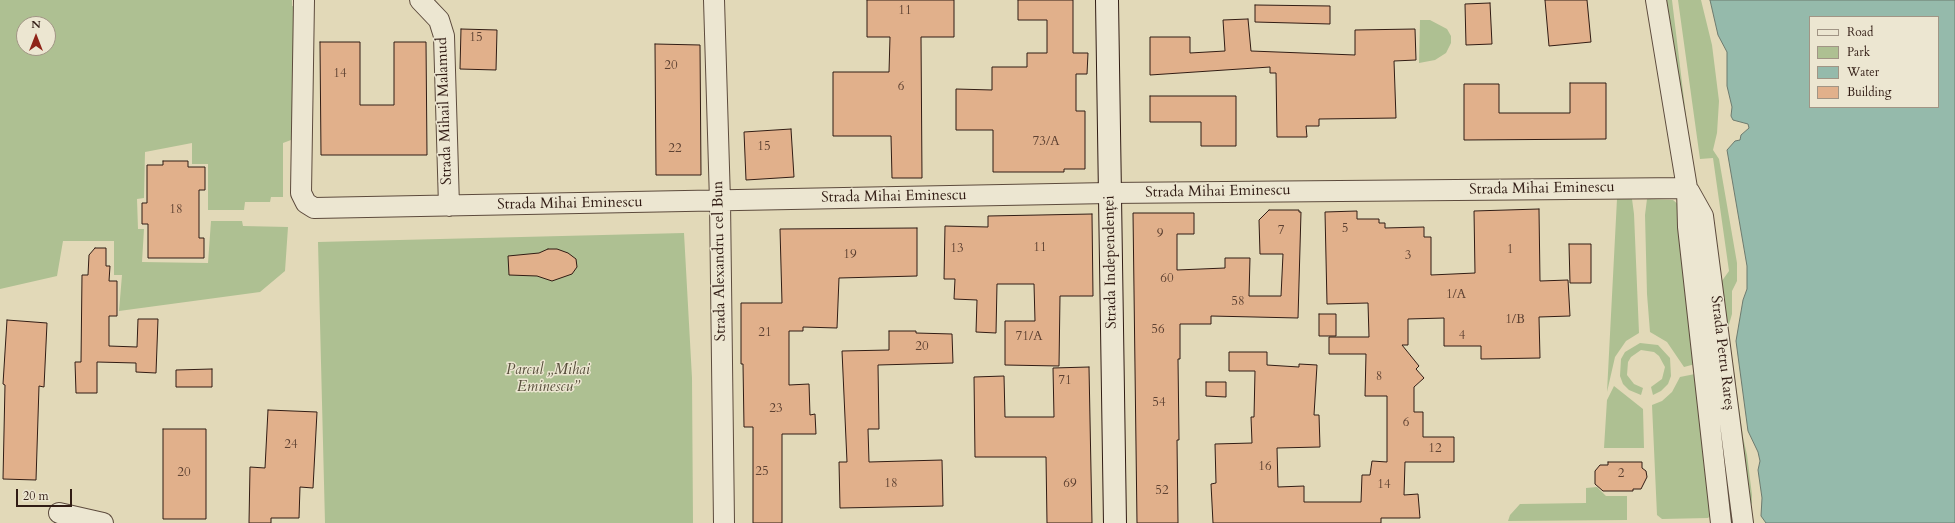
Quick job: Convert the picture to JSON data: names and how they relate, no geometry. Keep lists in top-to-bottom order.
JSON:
{
  "streets": {
    "main road": ["Strada Independenței"],
    "street": [
      "Strada Mihail Malamud",
      "Strada Mihai Eminescu",
      "Strada Alexandru cel Bun",
      "Strada Petru Rareș"
    ]
  },
  "crossings": [
    ["Strada Mihail Malamud", "Strada Mihai Eminescu"],
    ["Strada Mihai Eminescu", "Strada Alexandru cel Bun"],
    ["Strada Mihai Eminescu", "Strada Independenței"],
    ["Strada Mihai Eminescu", "Strada Petru Rareș"]
  ],
  "parks": ["Parcul „Mihai Eminescu”"],
  "house_numbers": [
    "11",
    "15",
    "20",
    "14",
    "6",
    "73/A",
    "15",
    "22",
    "18",
    "5",
    "7",
    "9",
    "11",
    "13",
    "1",
    "19",
    "3",
    "60",
    "1/A",
    "58",
    "1/B",
    "56",
    "21",
    "4",
    "71/A",
    "20",
    "8",
    "71",
    "54",
    "23",
    "6",
    "24",
    "12",
    "16",
    "25",
    "20",
    "2",
    "18",
    "69",
    "14",
    "52"
  ],
  "legend": [
    "Road",
    "Park",
    "Water",
    "Building"
  ],
  "scale_bar": "20 m",
  "north": "top"
}
